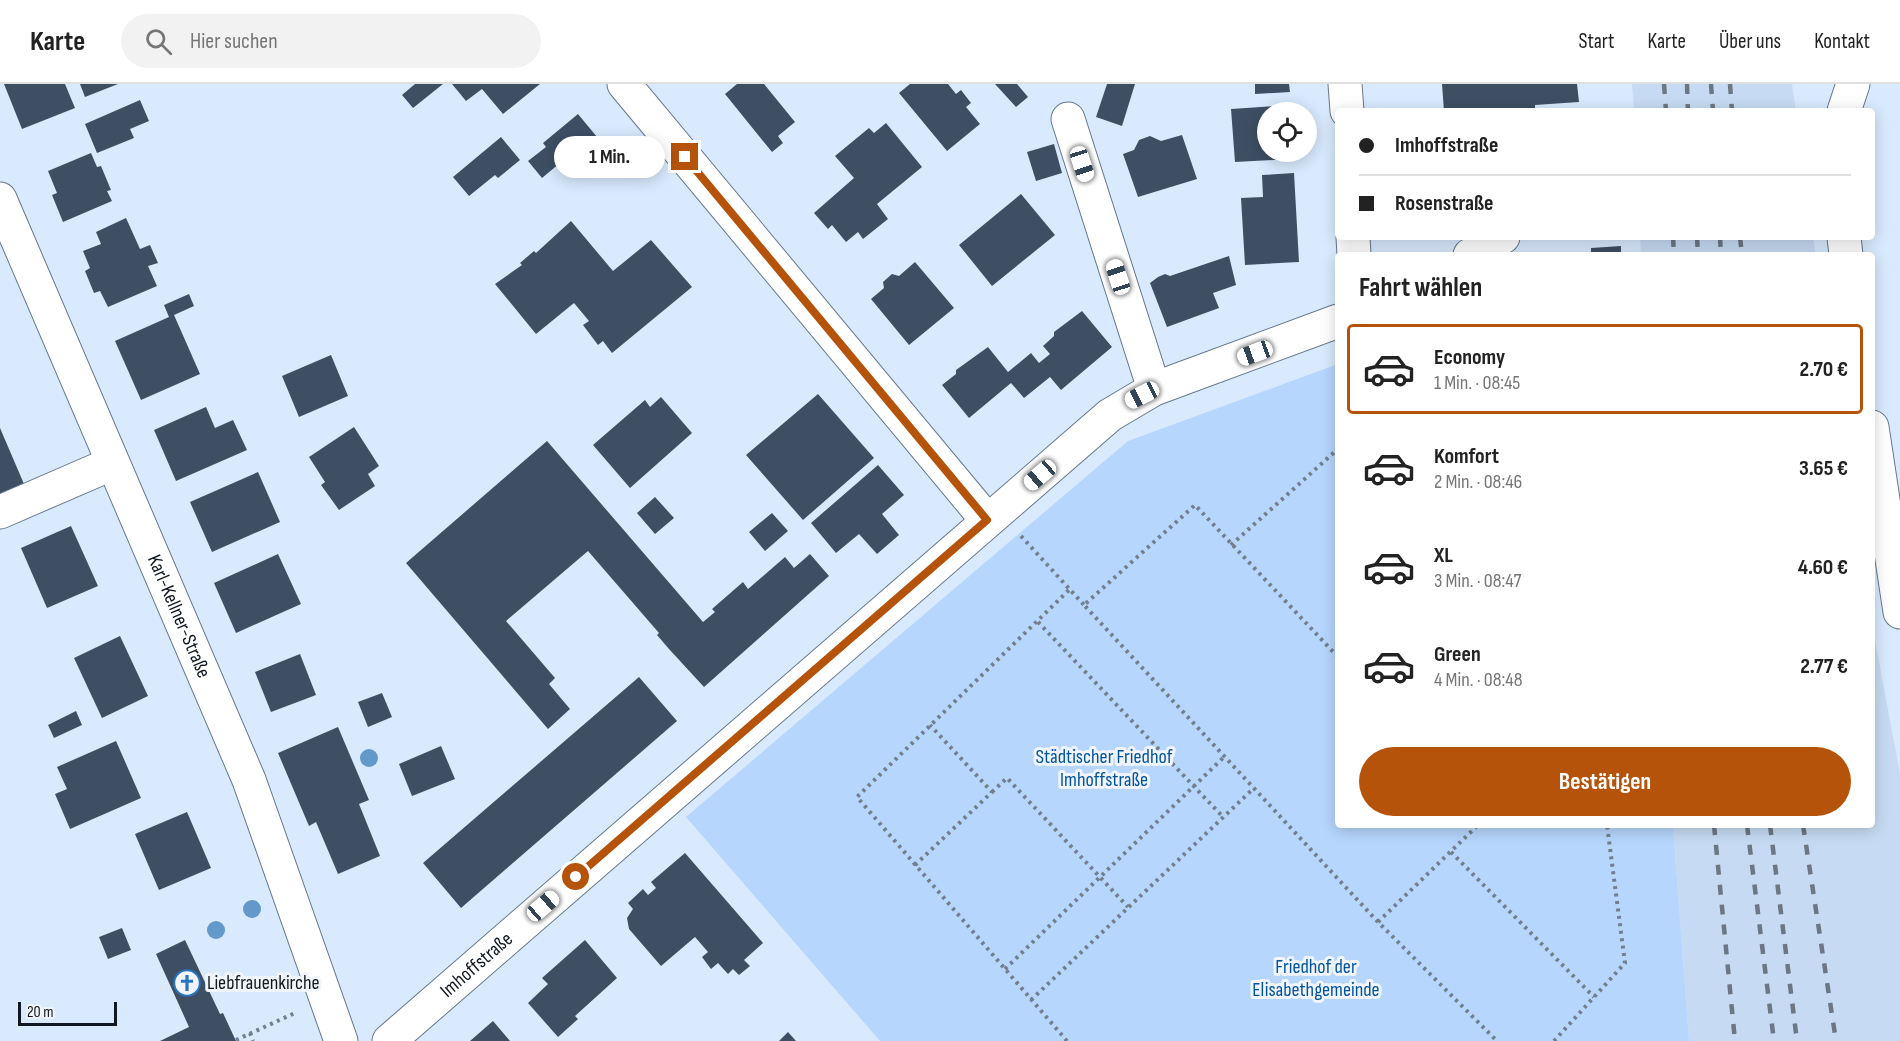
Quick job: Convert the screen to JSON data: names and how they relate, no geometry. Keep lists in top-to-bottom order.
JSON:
{
  "streets": {
    "street": ["Karl-Kellner-Straße", "Imhoffstraße"]
  },
  "parks": ["Städtischer Friedhof Imhoffstraße", "Friedhof der Elisabethgemeinde"],
  "places": {
    "church": ["Liebfrauenkirche"]
  },
  "scale_bar": "20 m",
  "page": {
    "header": "Karte",
    "search": "Hier suchen",
    "nav": [
      "Start",
      "Karte",
      "Über uns",
      "Kontakt"
    ],
    "banner": ["Imhoffstraße", "Rosenstraße"],
    "bubble": "1 Min.",
    "heading": "Fahrt wählen",
    "list": [
      {
        "name": "Economy",
        "note": "1 Min. · 08:45",
        "value": "2.70 €"
      },
      {
        "name": "Komfort",
        "note": "2 Min. · 08:46",
        "value": "3.65 €"
      },
      {
        "name": "XL",
        "note": "3 Min. · 08:47",
        "value": "4.60 €"
      },
      {
        "name": "Green",
        "note": "4 Min. · 08:48",
        "value": "2.77 €"
      }
    ],
    "buttons": "Bestätigen",
    "scale": "20 m"
  }
}
